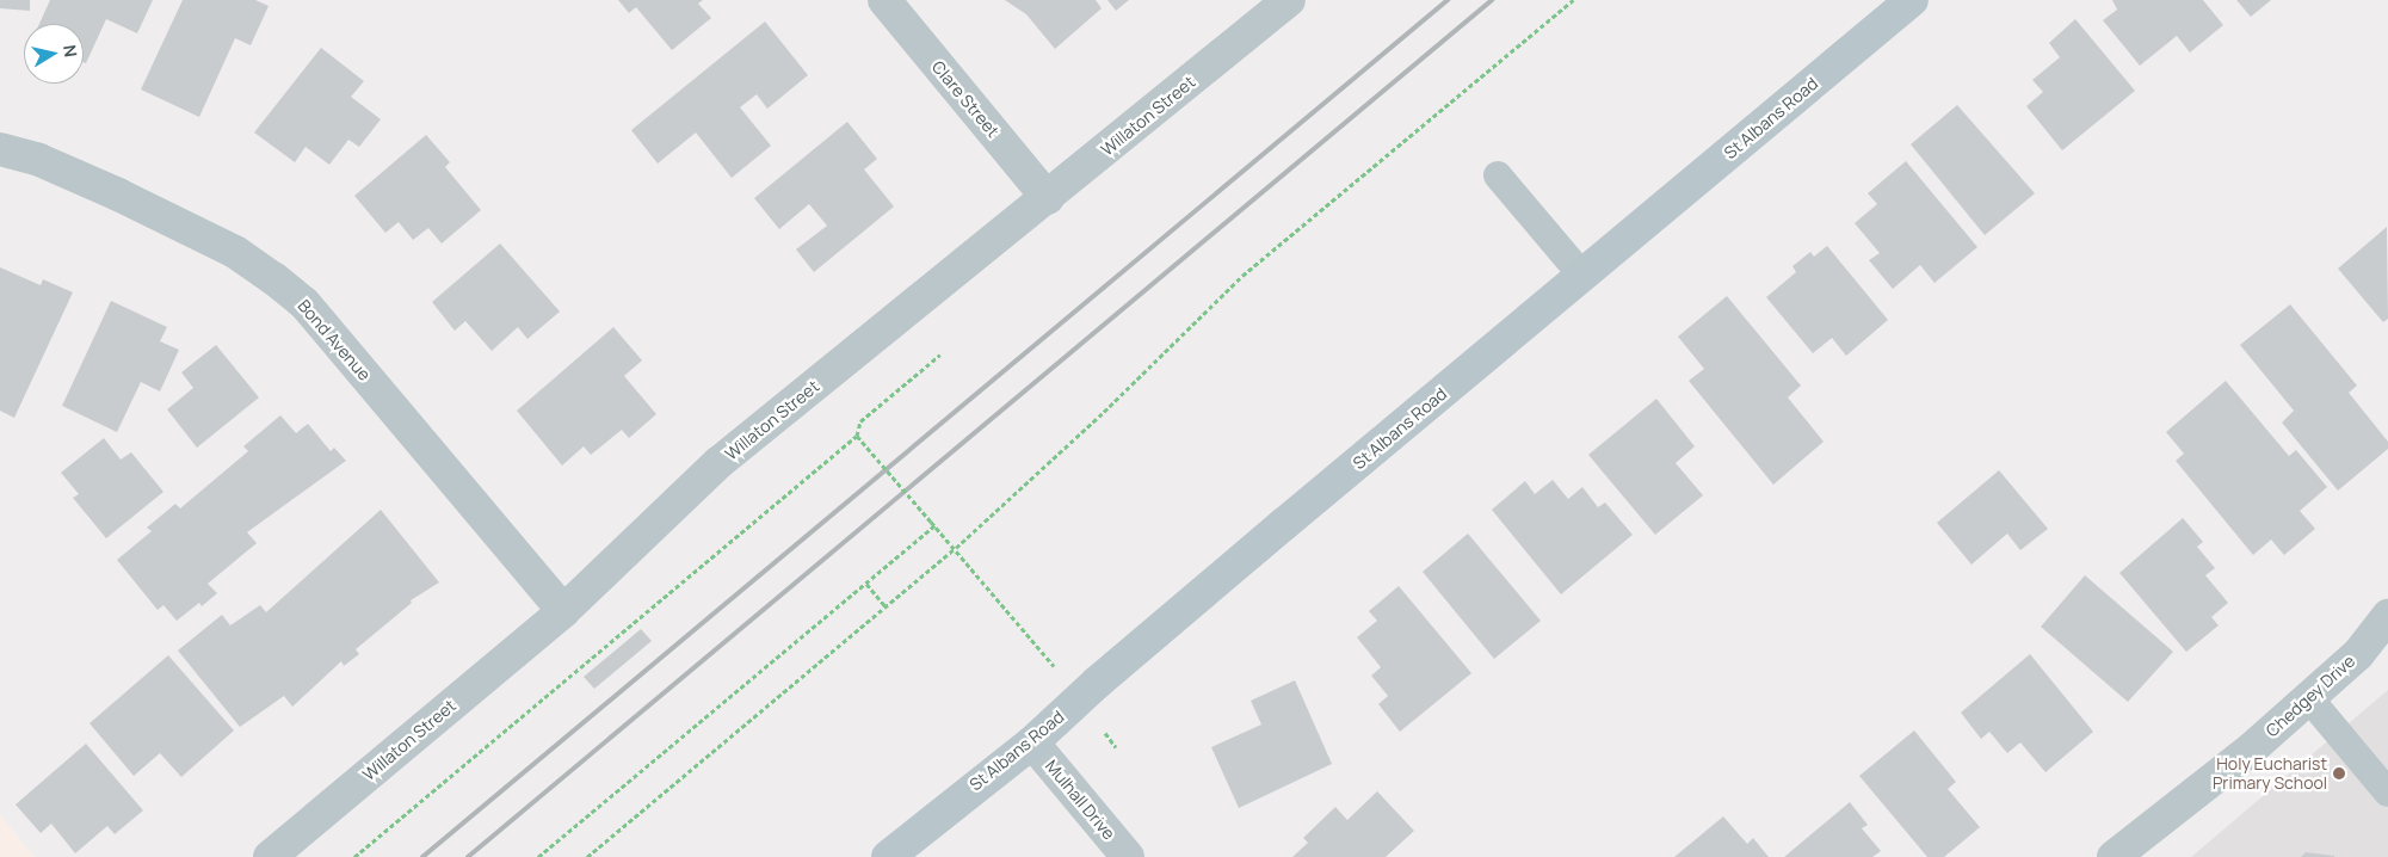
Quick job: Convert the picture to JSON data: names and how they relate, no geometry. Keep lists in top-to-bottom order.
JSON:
{
  "streets": {
    "main road": ["St Albans Road"],
    "street": [
      "Clare Street",
      "Willaton Street",
      "Bond Avenue",
      "Chedgey Drive",
      "Mulhall Drive"
    ]
  },
  "crossings": [
    ["Clare Street", "Willaton Street"],
    ["Willaton Street", "Bond Avenue"],
    ["St Albans Road", "Mulhall Drive"]
  ],
  "places": ["Holy Eucharist Primary School"],
  "north": "right"
}
